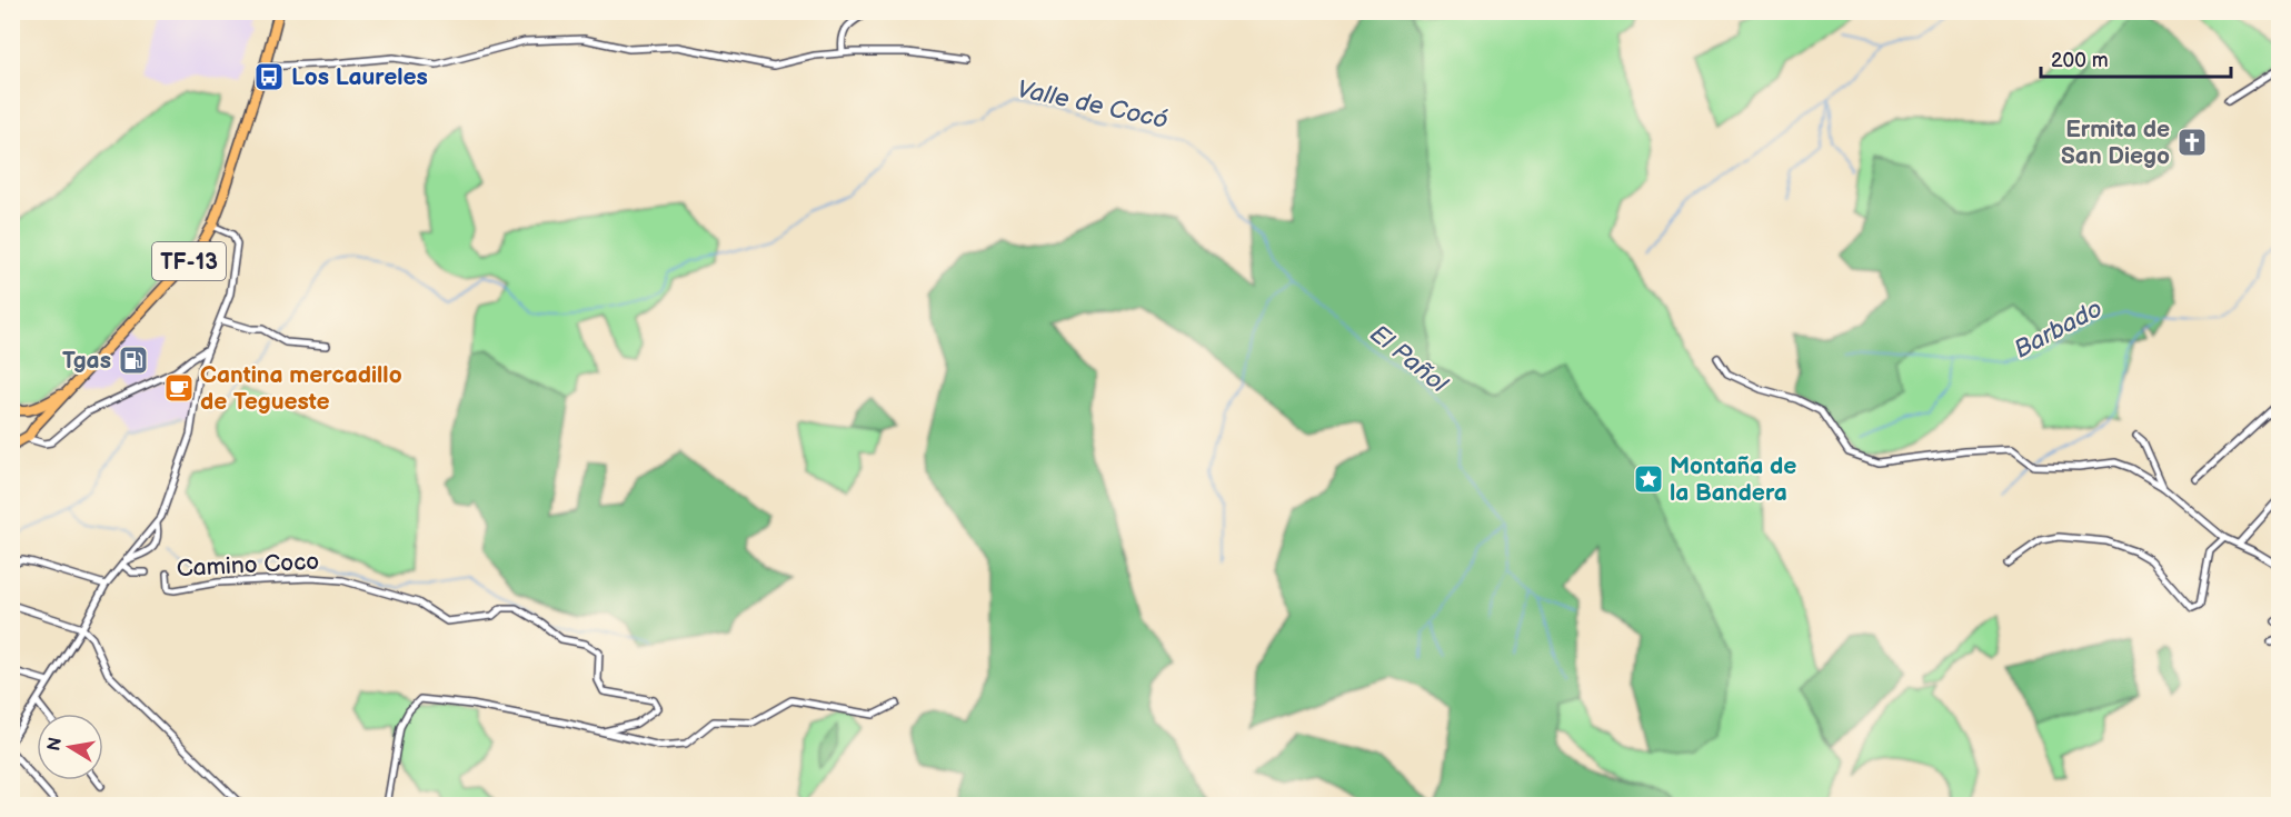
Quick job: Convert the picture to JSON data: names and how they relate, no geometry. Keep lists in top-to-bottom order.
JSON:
{
  "streets": {
    "main road": ["TF-13"],
    "street": ["Camino Coco"]
  },
  "water": ["Valle de Cocó", "Barbado", "El Pañol"],
  "places": {
    "bus stop": ["Los Laureles"],
    "church": ["Ermita de San Diego"],
    "fuel station": ["Tgas"],
    "cafe": ["Cantina mercadillo de Tegueste"],
    "place": ["Montaña de la Bandera"]
  },
  "scale_bar": "200 m",
  "north": "left"
}
